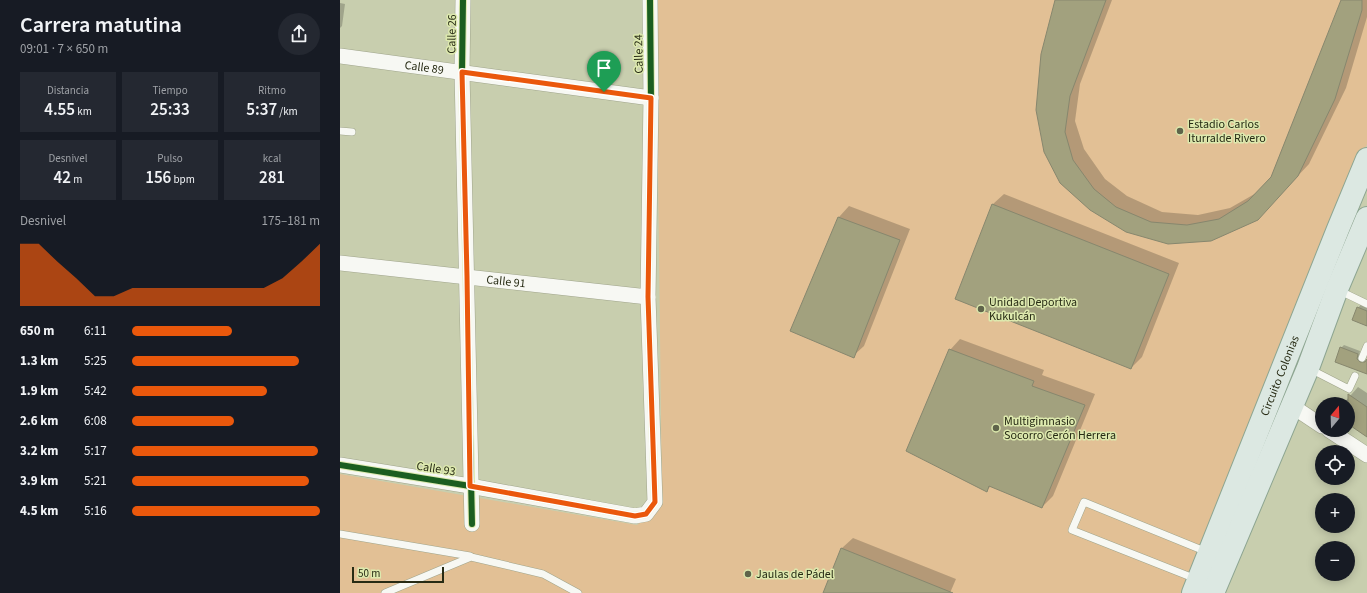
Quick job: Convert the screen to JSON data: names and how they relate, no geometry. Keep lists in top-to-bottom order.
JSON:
{
  "streets": {
    "main road": ["Circuito Colonias"],
    "street": [
      "Calle 26",
      "Calle 24",
      "Calle 89",
      "Calle 91",
      "Calle 93"
    ]
  },
  "crossings": [
    ["Calle 26", "Calle 89"],
    ["Calle 26", "Calle 91"],
    ["Calle 26", "Calle 93"],
    ["Calle 24", "Calle 89"],
    ["Calle 24", "Calle 91"],
    ["Calle 24", "Calle 93"]
  ],
  "places": [
    "Estadio Carlos Iturralde Rivero",
    "Unidad Deportiva Kukulcán",
    "Multigimnasio Socorro Cerón Herrera",
    "Jaulas de Pádel"
  ],
  "scale_bar": "50 m",
  "north": "top",
  "page": {
    "heading": ["Carrera matutina", "09:01 · 7 × 650 m"],
    "stats": [
      ["Distancia", "4.55 km"],
      ["Tiempo", "25:33"],
      ["Ritmo", "5:37 /km"],
      ["Desnivel", "42 m"],
      ["Pulso", "156 bpm"],
      ["kcal", "281"]
    ],
    "chart": ["Desnivel", "175–181 m"],
    "list": [
      {
        "name": "650 m",
        "note": "6:11"
      },
      {
        "name": "1.3 km",
        "note": "5:25"
      },
      {
        "name": "1.9 km",
        "note": "5:42"
      },
      {
        "name": "2.6 km",
        "note": "6:08"
      },
      {
        "name": "3.2 km",
        "note": "5:17"
      },
      {
        "name": "3.9 km",
        "note": "5:21"
      },
      {
        "name": "4.5 km",
        "note": "5:16"
      }
    ],
    "map_buttons": ["+", "−"],
    "scale": "50 m"
  }
}
